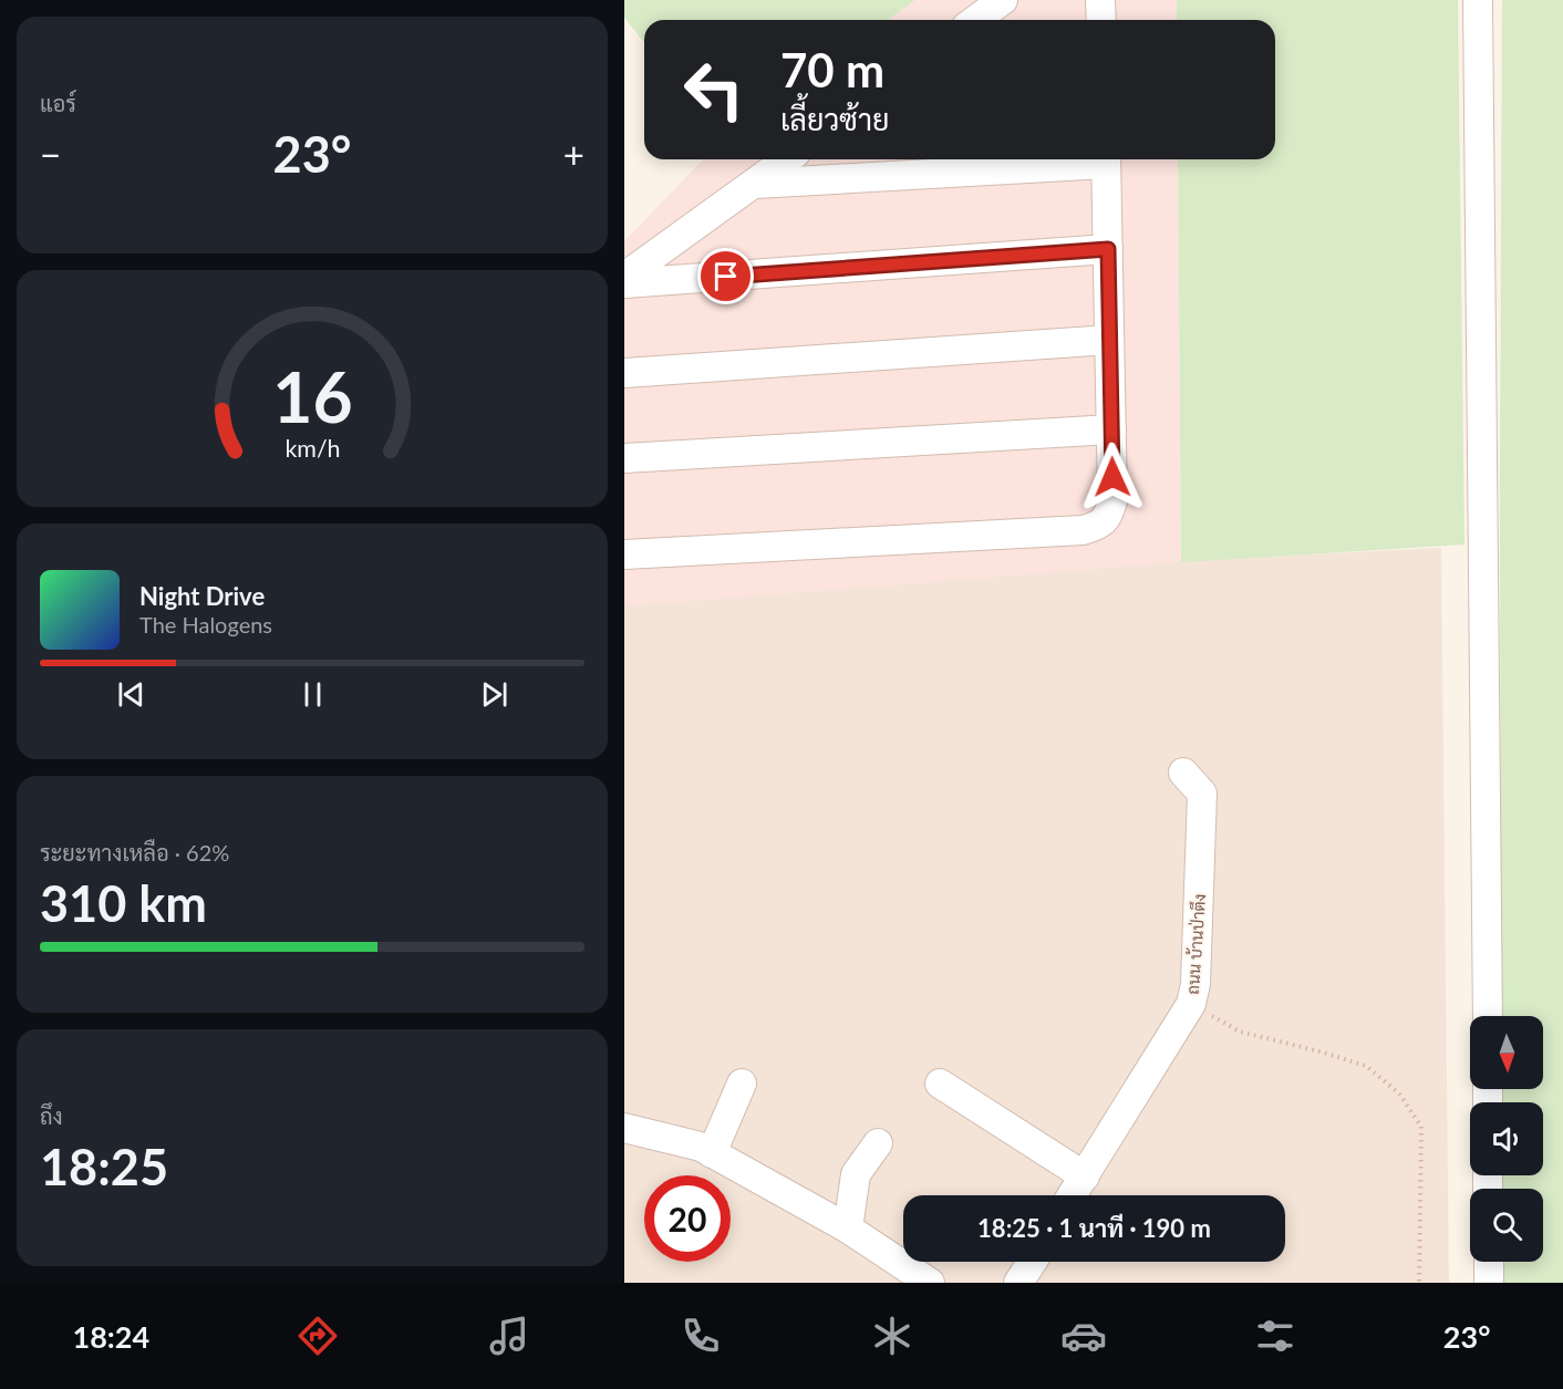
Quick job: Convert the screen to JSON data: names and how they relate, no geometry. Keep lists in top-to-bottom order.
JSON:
{
  "streets": {
    "street": ["ถนน บ้านป่าตึง"]
  },
  "north": "bottom",
  "page": {
    "tile": [
      "แอร์",
      ["ระยะทางเหลือ · 62%", "310 km"],
      ["ถึง", "18:25"]
    ],
    "turn": ["70 m", "เลี้ยวซ้าย"],
    "heat": ["−", "23°", "+"],
    "song": ["Night Drive", "The Halogens"],
    "limit": "20",
    "trip": "18:25 · 1 นาที · 190 m",
    "tabs": ["18:24", "23°"],
    "gauge": ["16", "km/h"]
  }
}
